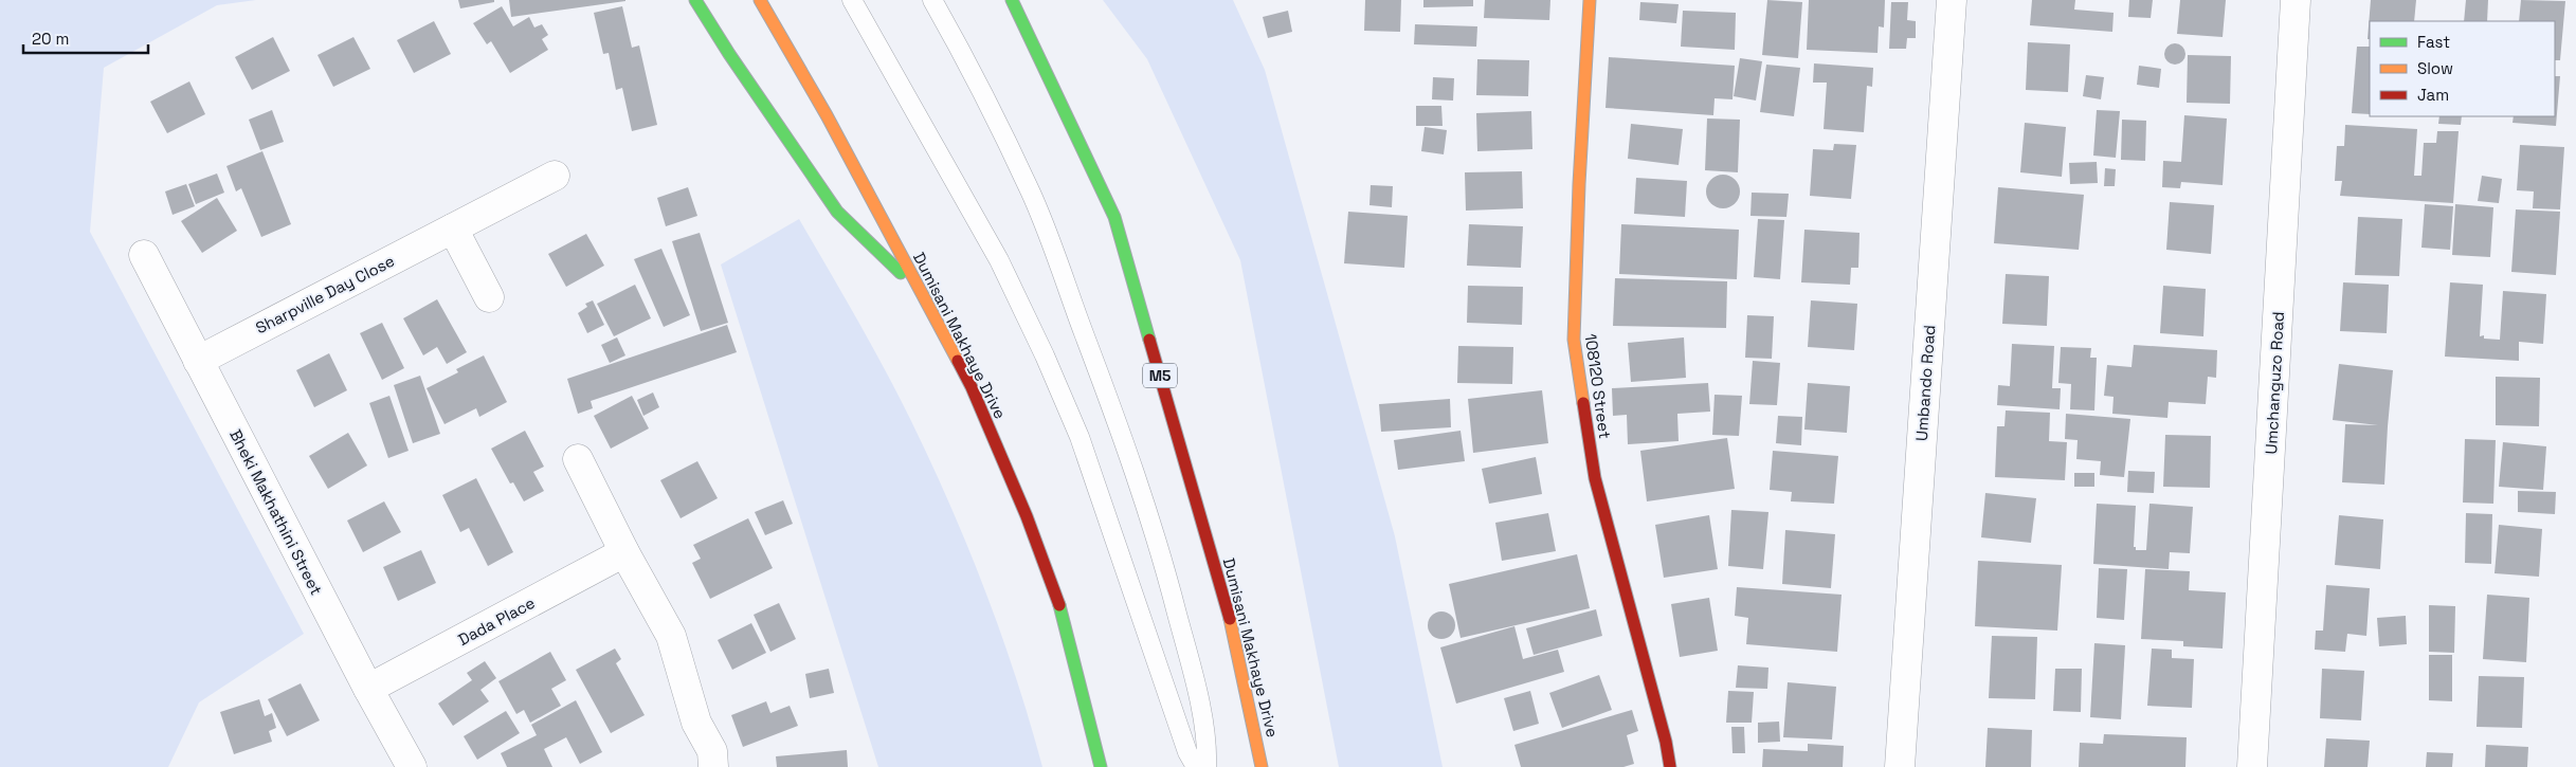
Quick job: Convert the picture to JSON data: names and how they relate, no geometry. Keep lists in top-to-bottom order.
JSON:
{
  "streets": {
    "main road": ["Dumisani Makhaye Drive", "M5", "108120 Street"],
    "street": [
      "Sharpville Day Close",
      "Umbando Road",
      "Umchanguzo Road",
      "Bheki Makhathini Street",
      "Dada Place"
    ]
  },
  "crossings": [
    ["Sharpville Day Close", "Bheki Makhathini Street"],
    ["Bheki Makhathini Street", "Dada Place"]
  ],
  "legend": ["Fast", "Slow", "Jam"],
  "scale_bar": "20 m"
}
